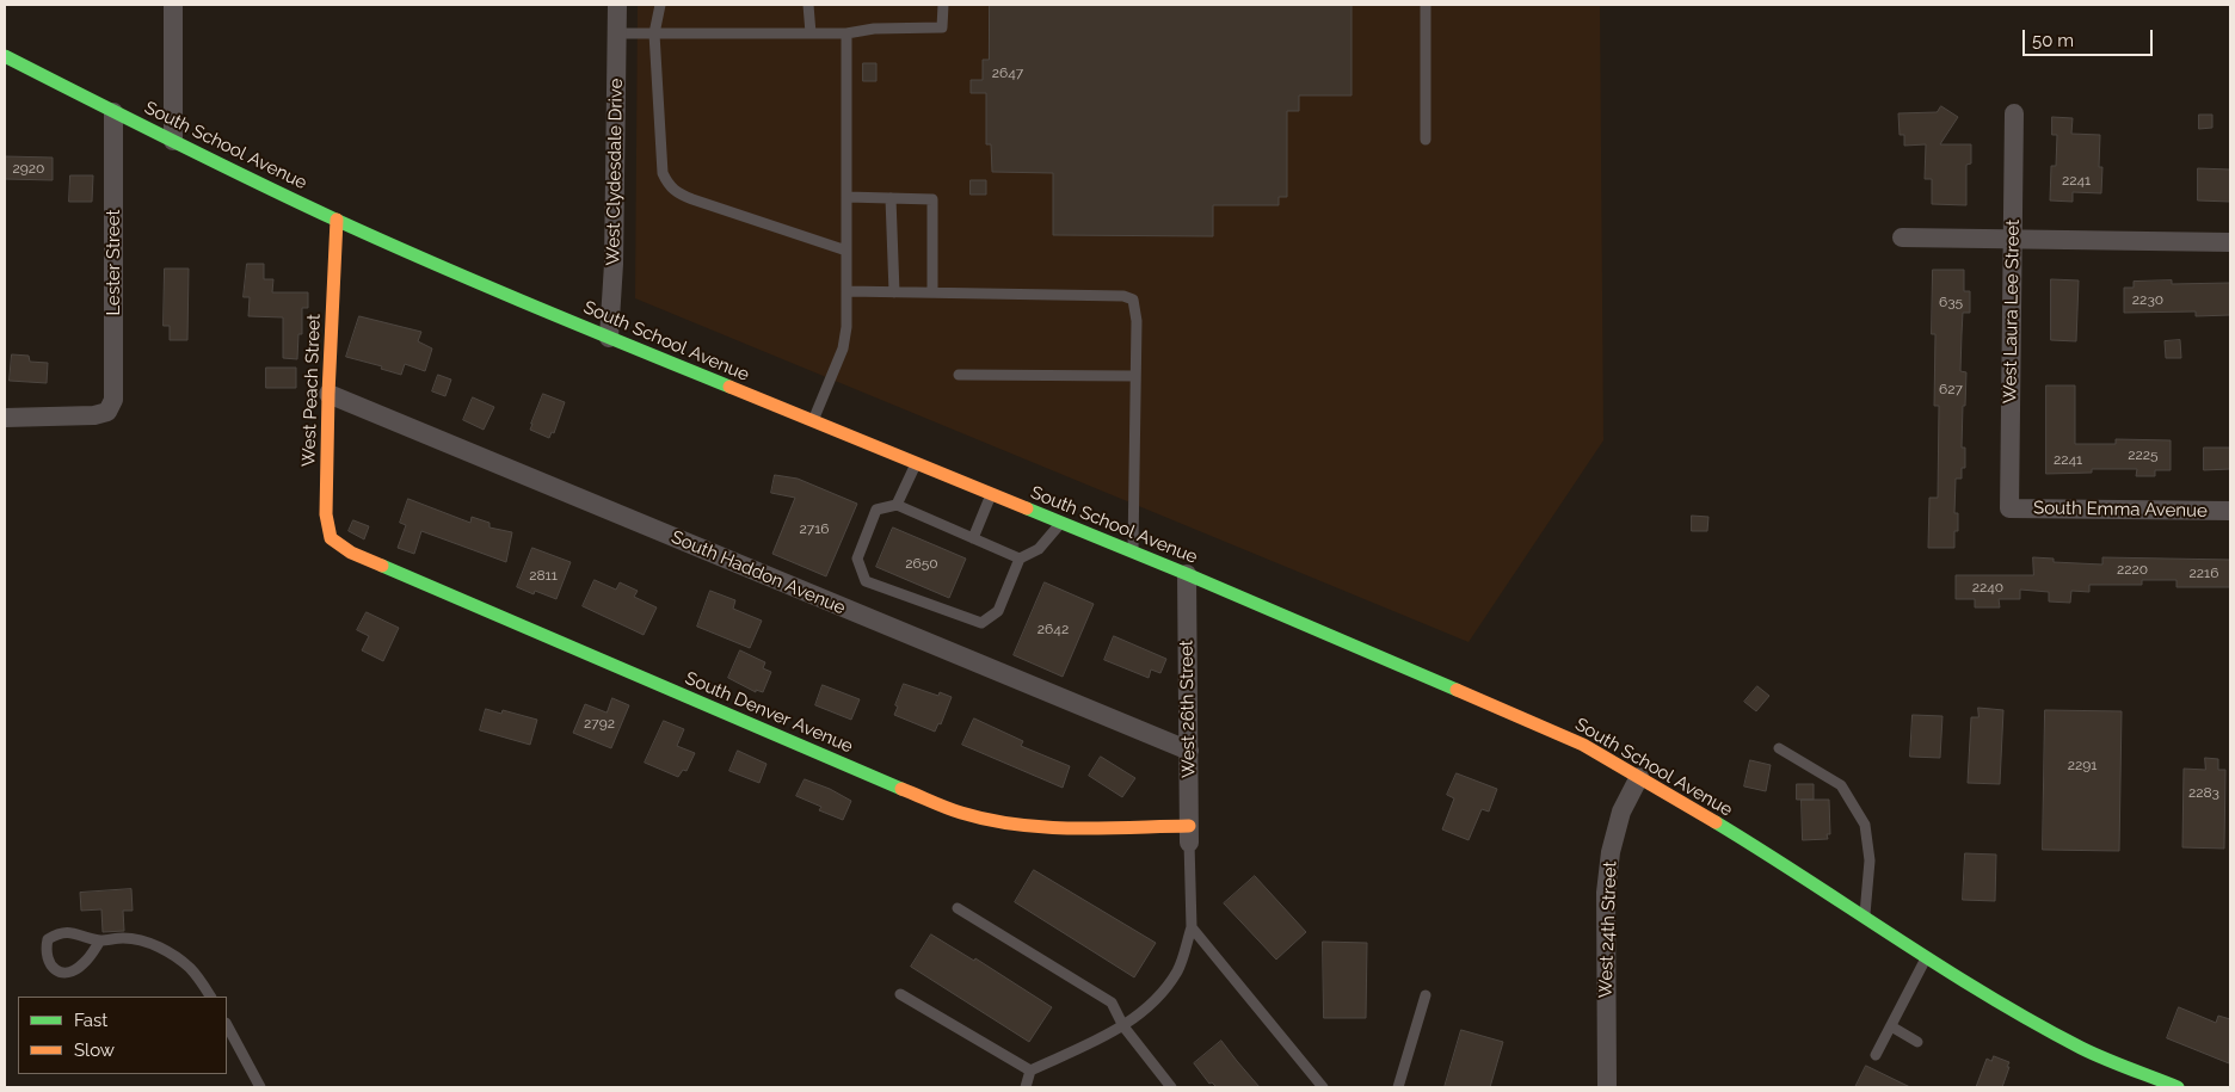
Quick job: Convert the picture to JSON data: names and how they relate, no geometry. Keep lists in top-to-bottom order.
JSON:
{
  "streets": {
    "main road": ["South School Avenue", "West Peach Street", "South Denver Avenue"],
    "street": [
      "West Clydesdale Drive",
      "Lester Street",
      "West Laura Lee Street",
      "South Emma Avenue",
      "South Haddon Avenue",
      "West 26th Street",
      "West 24th Street"
    ]
  },
  "crossings": [
    ["South School Avenue", "West Clydesdale Drive"],
    ["South School Avenue", "Lester Street"],
    ["South School Avenue", "West Peach Street"],
    ["South School Avenue", "West 26th Street"],
    ["South School Avenue", "West 24th Street"],
    ["West Laura Lee Street", "South Emma Avenue"],
    ["West Peach Street", "South Haddon Avenue"],
    ["West Peach Street", "South Denver Avenue"],
    ["South Haddon Avenue", "West 26th Street"],
    ["West 26th Street", "South Denver Avenue"]
  ],
  "house_numbers": [
    "2647",
    "2920",
    "2241",
    "2230",
    "635",
    "627",
    "2225",
    "2241",
    "2716",
    "2650",
    "2220",
    "2216",
    "2811",
    "2240",
    "2642",
    "2792",
    "2291",
    "2283"
  ],
  "legend": ["Fast", "Slow"],
  "scale_bar": "50 m"
}
